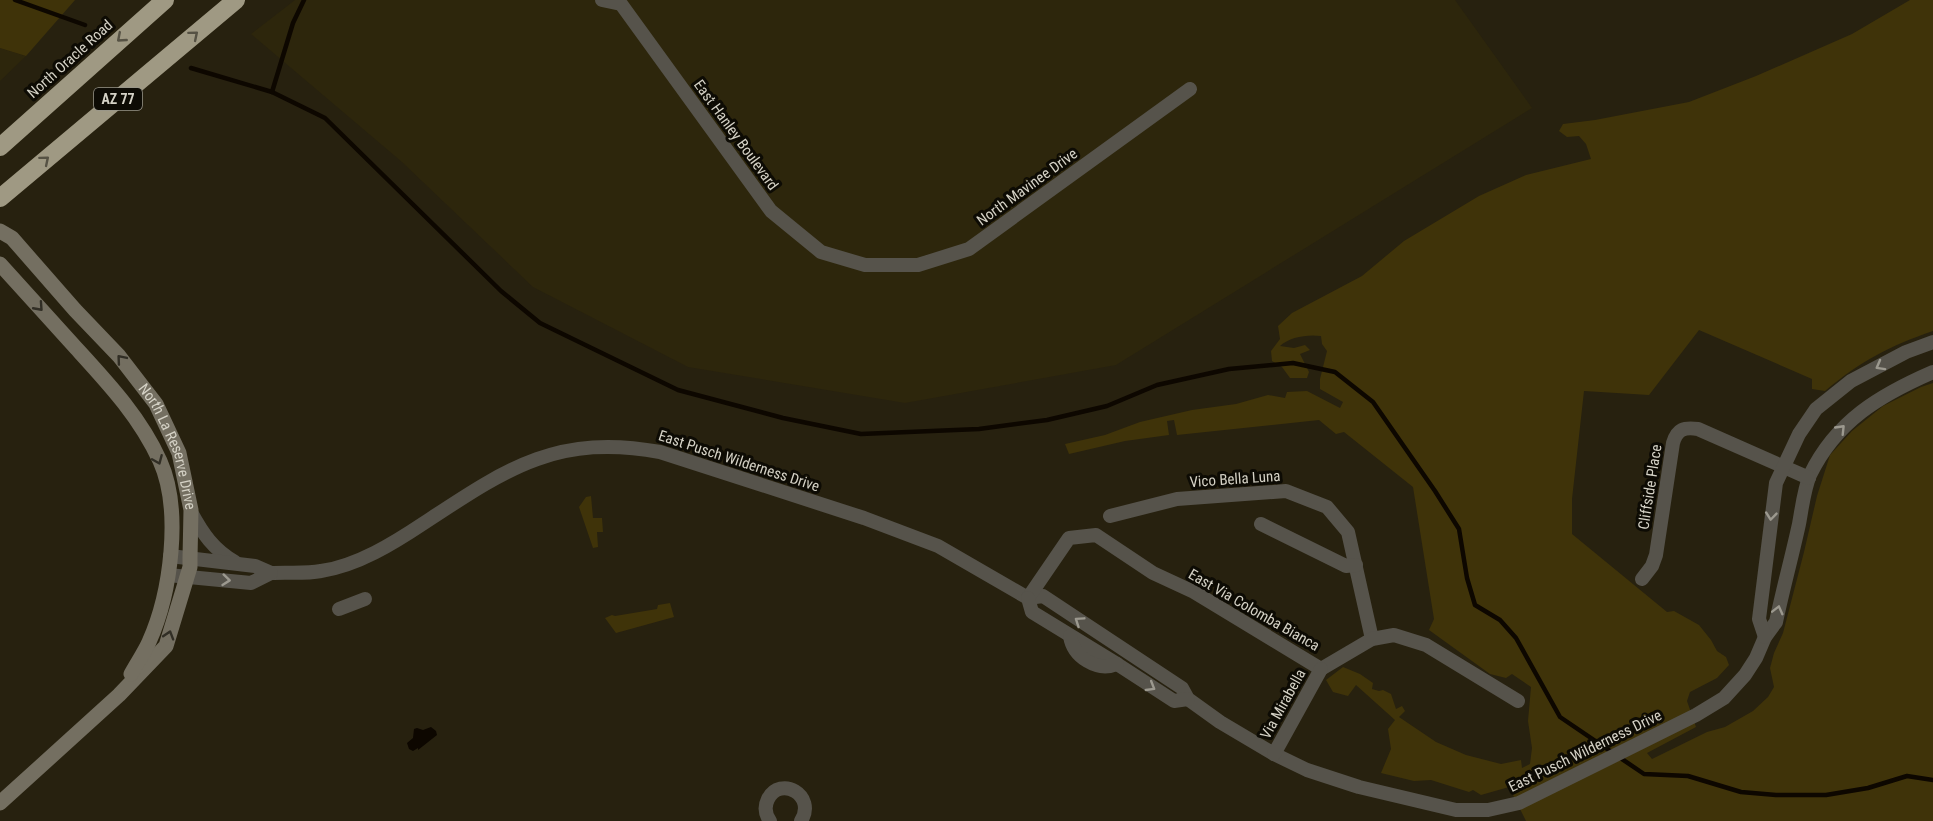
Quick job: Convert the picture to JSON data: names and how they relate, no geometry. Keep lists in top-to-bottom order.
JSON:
{
  "streets": {
    "highway": ["North Oracle Road", "AZ 77"],
    "street": [
      "East Hanley Boulevard",
      "North Mavinee Drive",
      "North La Reserve Drive",
      "East Pusch Wilderness Drive",
      "Vico Bella Luna",
      "Cliffside Place",
      "East Via Colomba Bianca",
      "Via Mirabella"
    ]
  },
  "crossings": [
    ["East Hanley Boulevard", "North Mavinee Drive"],
    ["North La Reserve Drive", "East Pusch Wilderness Drive"],
    ["East Pusch Wilderness Drive", "Cliffside Place"],
    ["East Pusch Wilderness Drive", "East Via Colomba Bianca"],
    ["East Pusch Wilderness Drive", "Via Mirabella"],
    ["Vico Bella Luna", "East Via Colomba Bianca"],
    ["East Via Colomba Bianca", "Via Mirabella"]
  ]
}
